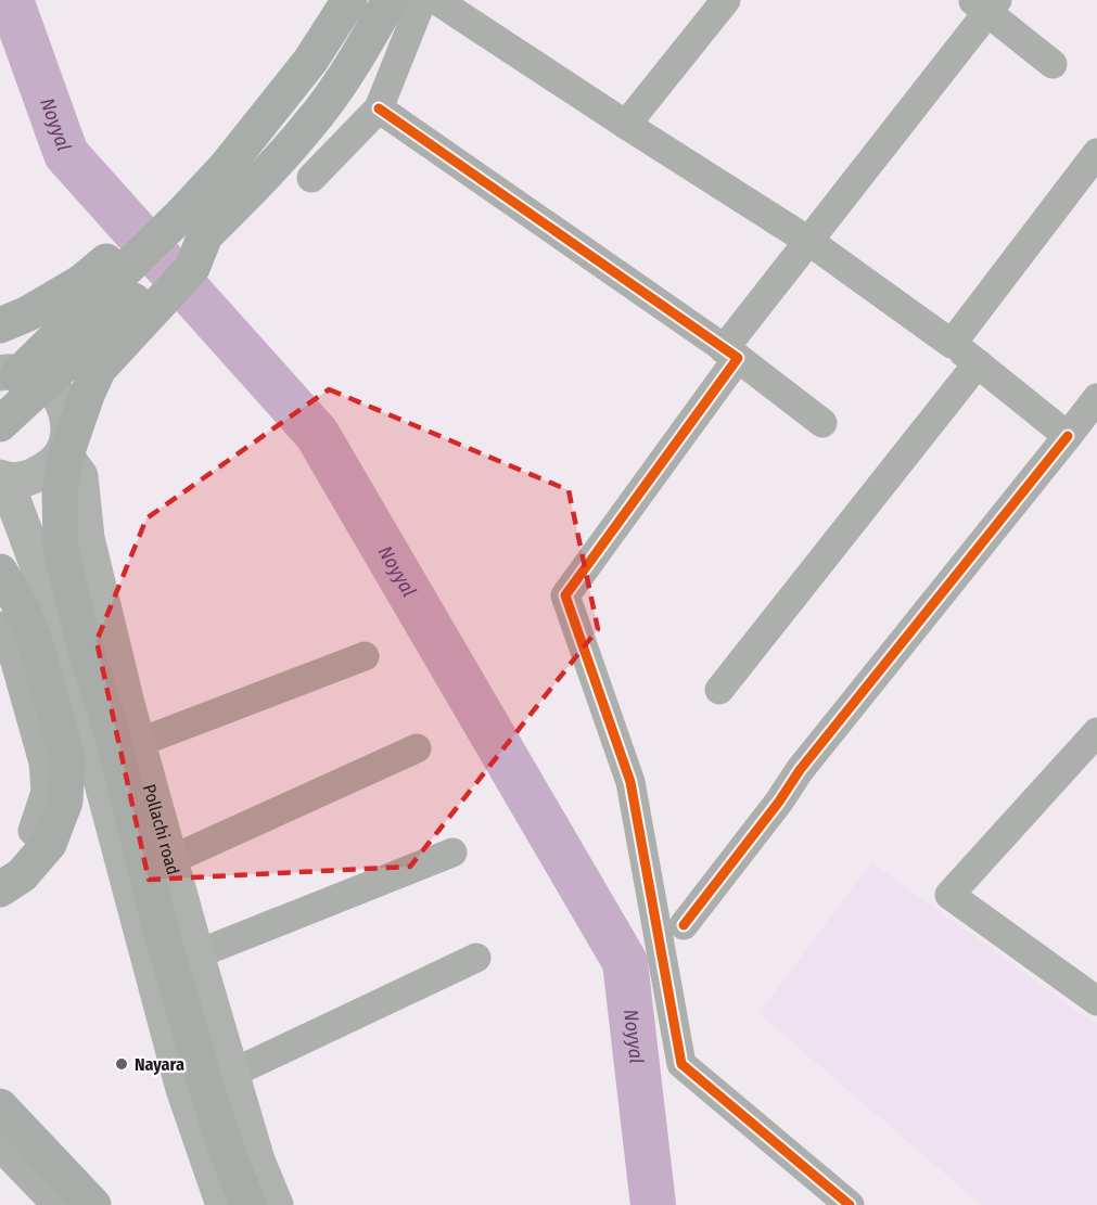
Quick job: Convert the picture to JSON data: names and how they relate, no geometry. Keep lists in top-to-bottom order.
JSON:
{
  "streets": {
    "main road": ["Pollachi road"]
  },
  "water": ["Noyyal"],
  "places": ["Nayara"]
}
